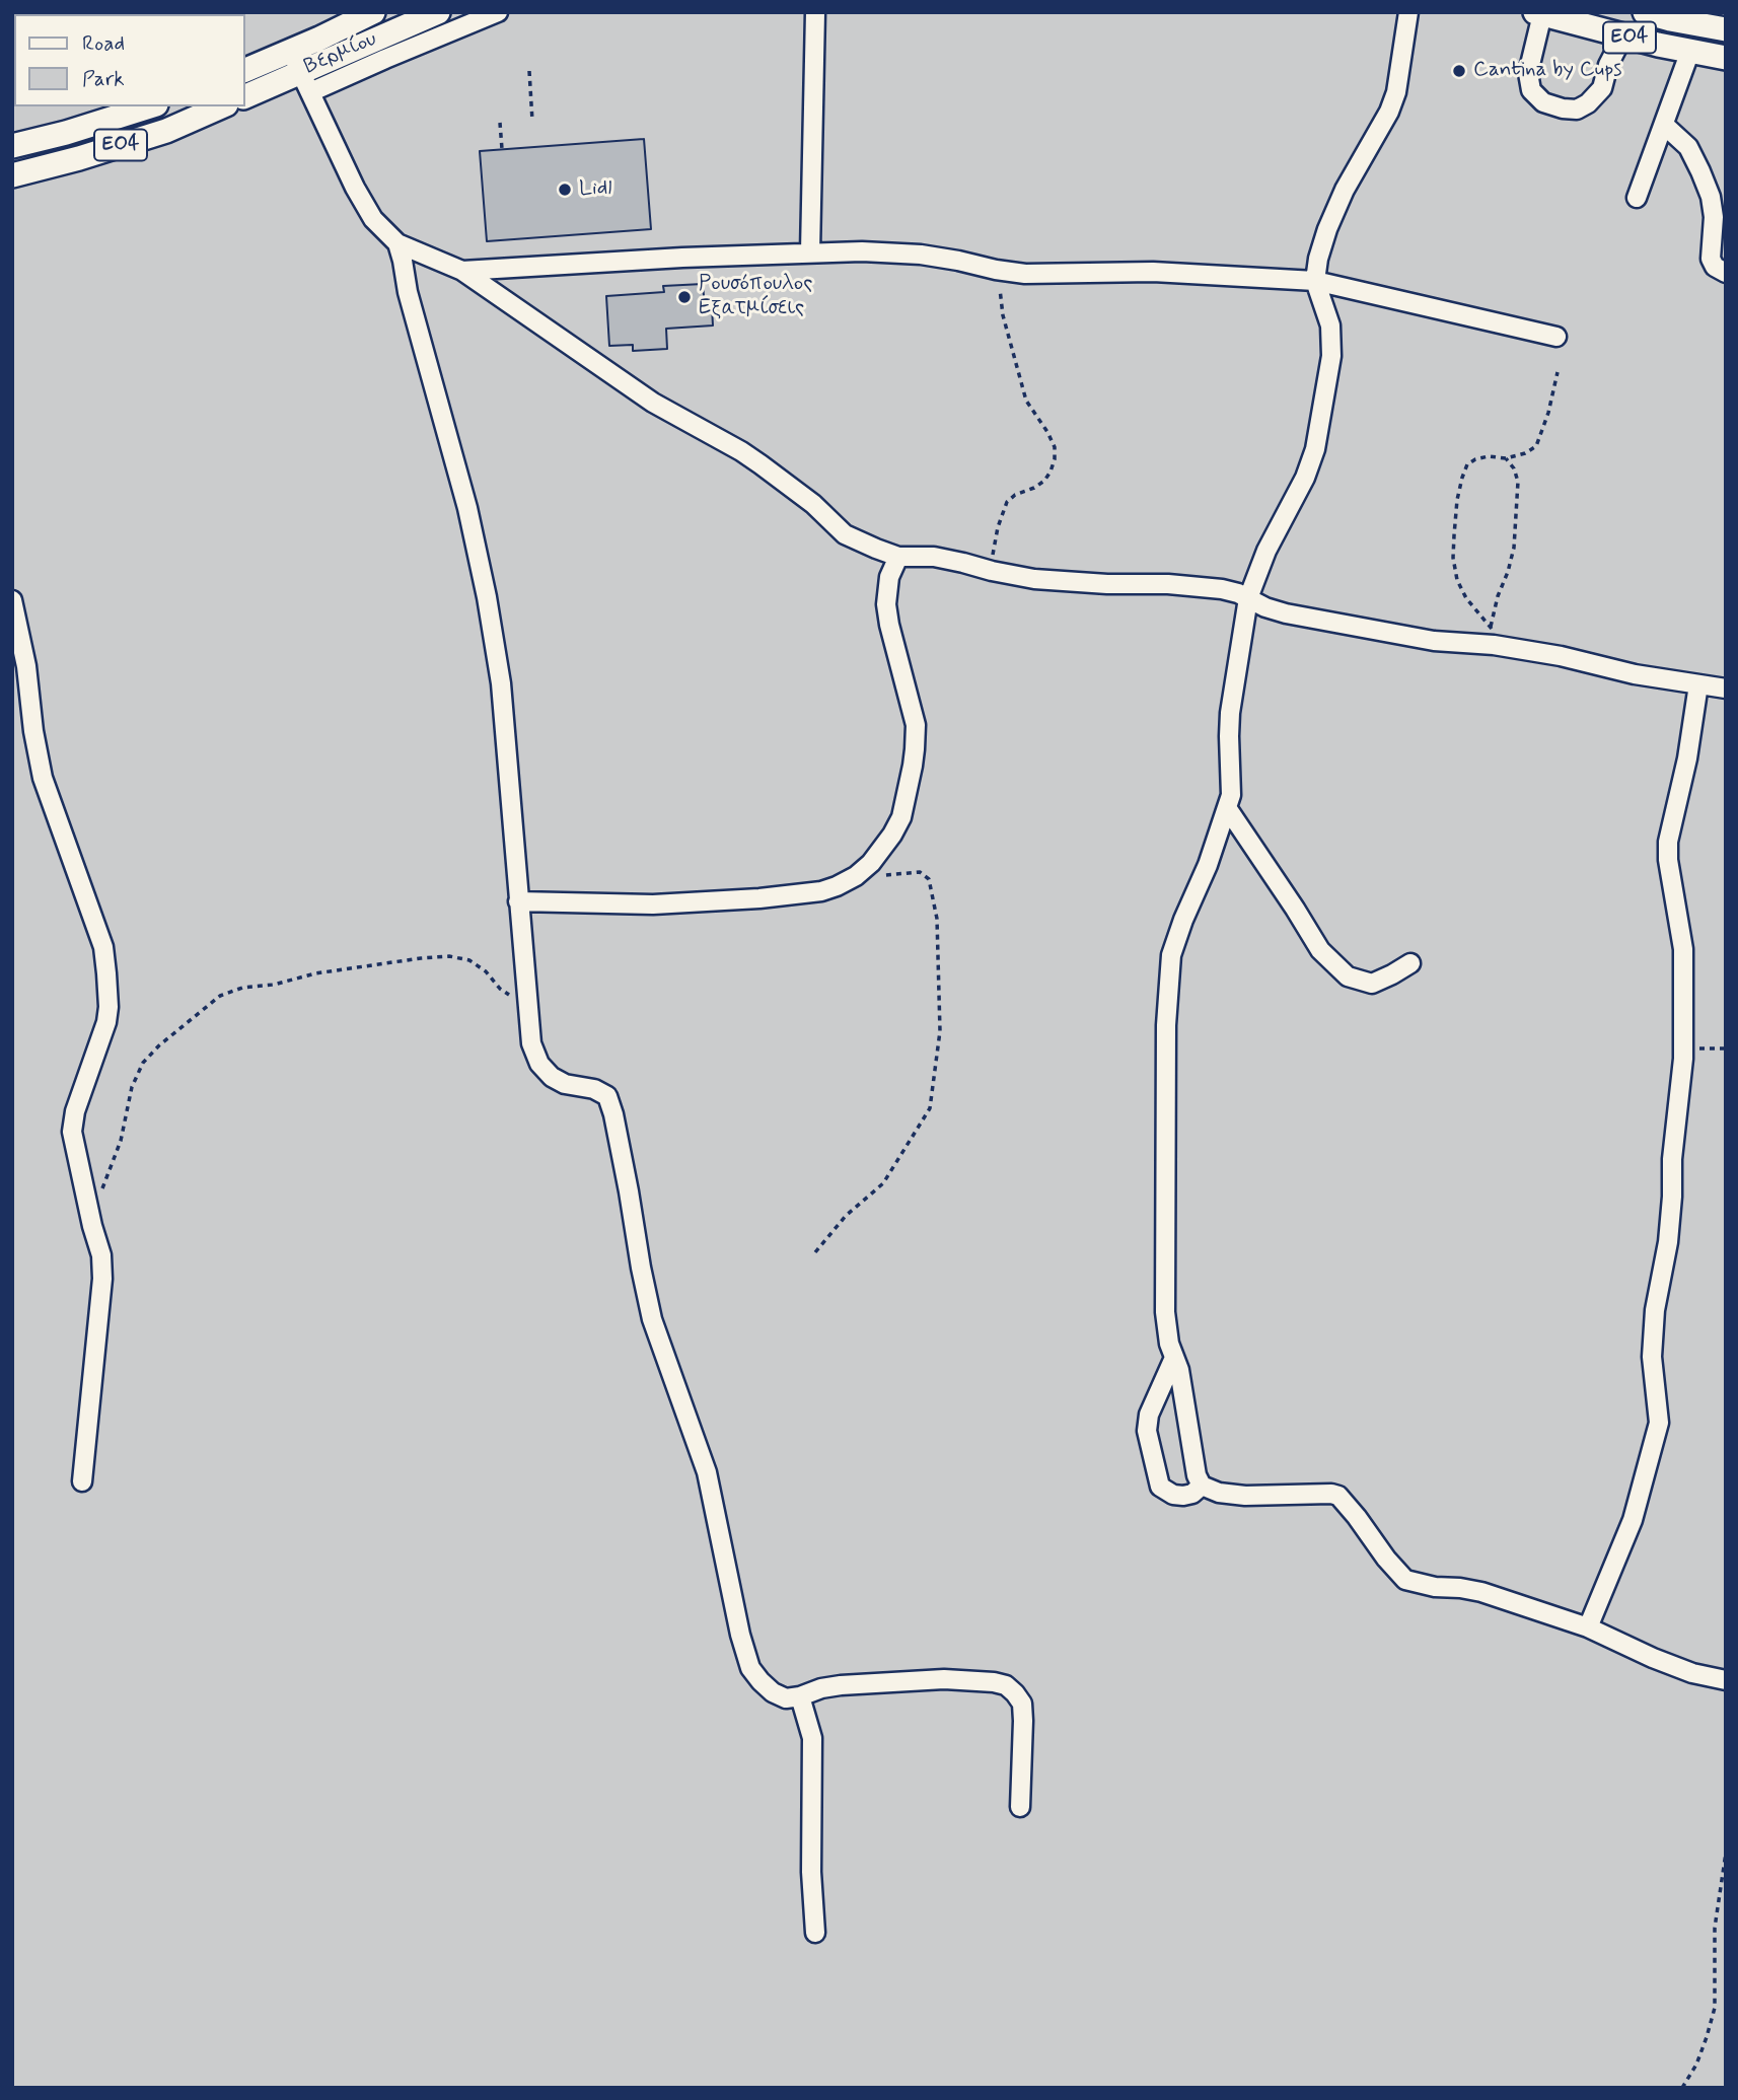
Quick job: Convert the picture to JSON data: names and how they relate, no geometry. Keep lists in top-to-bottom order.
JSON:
{
  "streets": {
    "main road": ["ΕΟ4", "Βερμίου"]
  },
  "places": ["Cantina by Cups", "Lidl", "Ρουσόπουλος Εξατμίσεις"],
  "legend": ["Road", "Park"]
}
